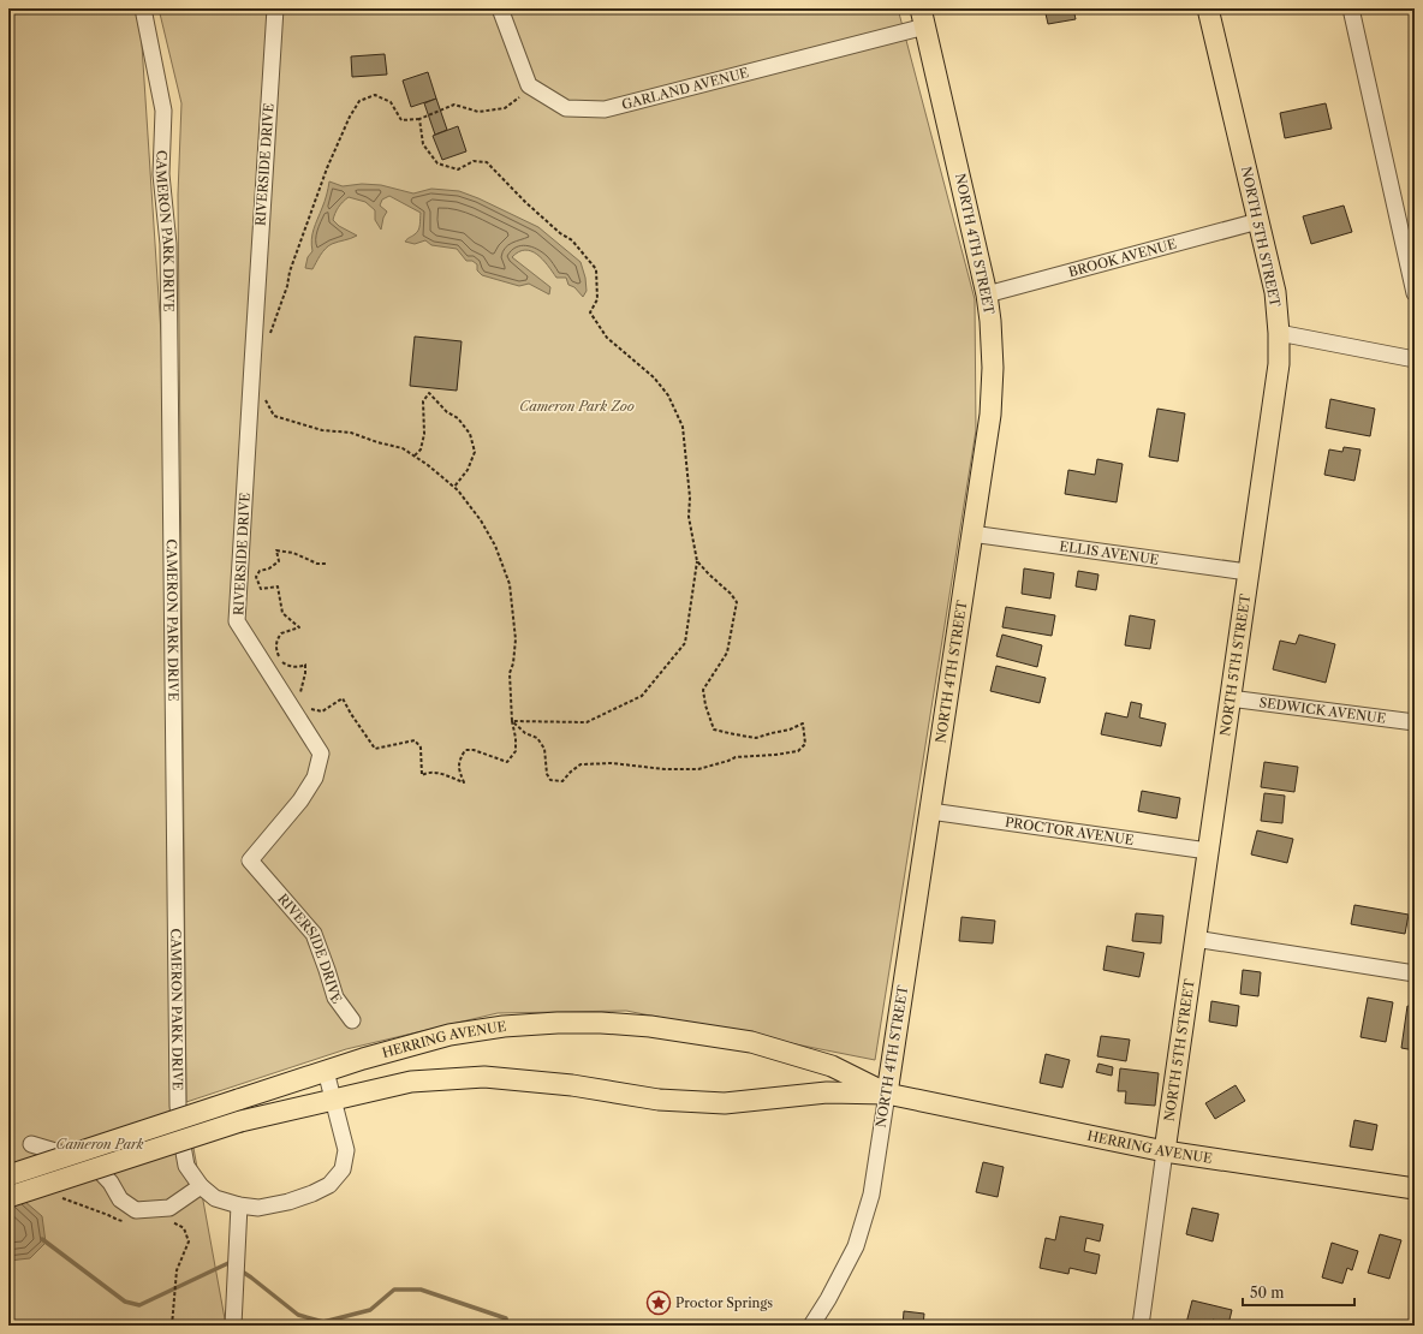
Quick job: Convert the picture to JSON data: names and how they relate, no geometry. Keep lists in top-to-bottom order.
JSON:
{
  "streets": {
    "main road": ["NORTH 5TH STREET", "NORTH 4TH STREET", "HERRING AVENUE"],
    "street": [
      "GARLAND AVENUE",
      "RIVERSIDE DRIVE",
      "CAMERON PARK DRIVE",
      "BROOK AVENUE",
      "ELLIS AVENUE",
      "SEDWICK AVENUE",
      "PROCTOR AVENUE"
    ]
  },
  "crossings": [
    ["GARLAND AVENUE", "NORTH 4TH STREET"],
    ["CAMERON PARK DRIVE", "HERRING AVENUE"],
    ["NORTH 5TH STREET", "BROOK AVENUE"],
    ["NORTH 5TH STREET", "ELLIS AVENUE"],
    ["NORTH 5TH STREET", "SEDWICK AVENUE"],
    ["NORTH 5TH STREET", "PROCTOR AVENUE"],
    ["NORTH 5TH STREET", "HERRING AVENUE"],
    ["NORTH 4TH STREET", "BROOK AVENUE"],
    ["NORTH 4TH STREET", "ELLIS AVENUE"],
    ["NORTH 4TH STREET", "PROCTOR AVENUE"],
    ["NORTH 4TH STREET", "HERRING AVENUE"]
  ],
  "parks": ["Cameron Park Zoo", "Cameron Park"],
  "places": {
    "place": ["Proctor Springs"]
  },
  "scale_bar": "50 m"
}
